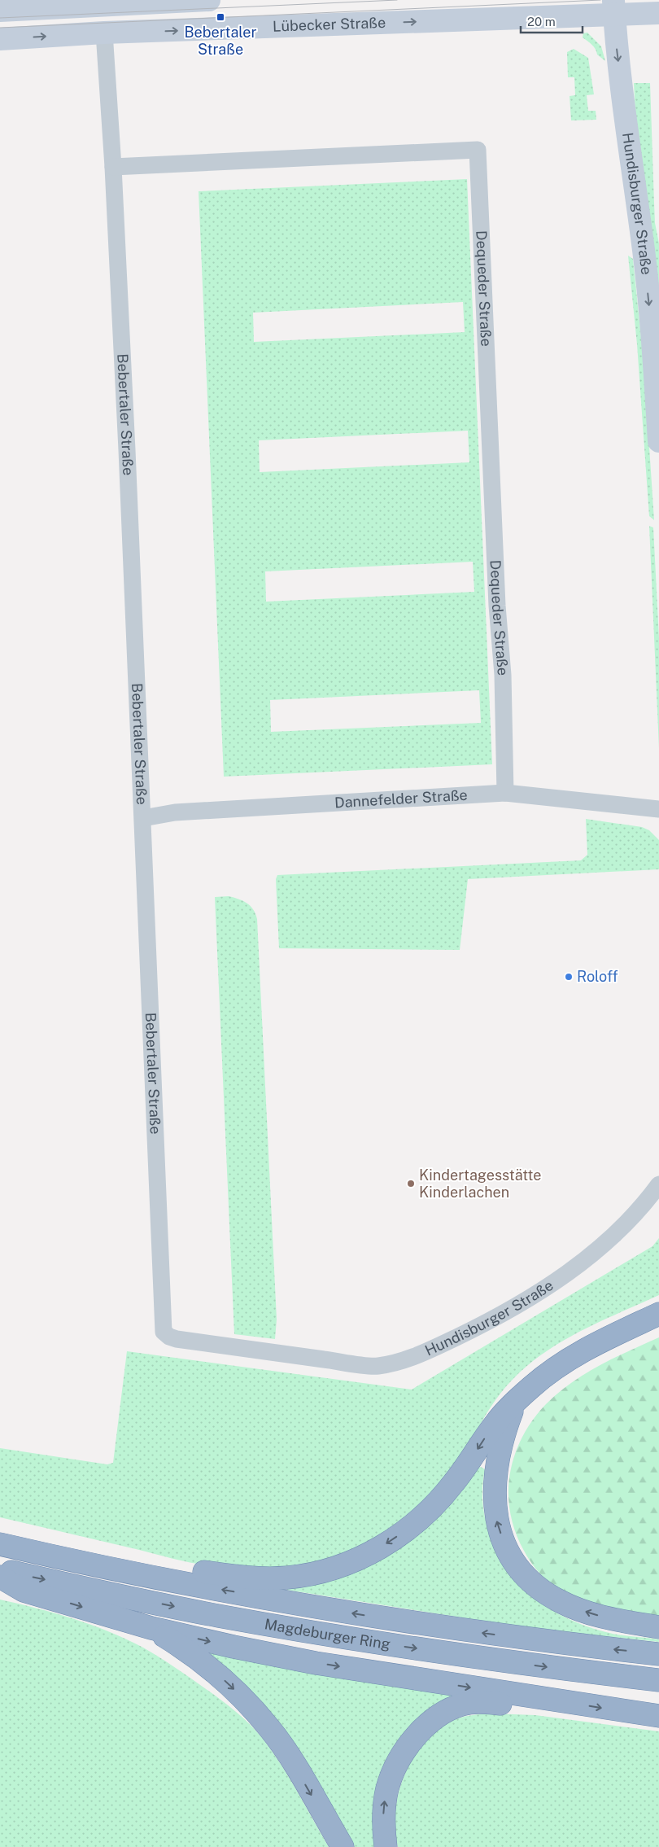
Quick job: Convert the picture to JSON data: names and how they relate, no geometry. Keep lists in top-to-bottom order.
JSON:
{
  "streets": {
    "highway": ["Magdeburger Ring"],
    "main road": ["Lübecker Straße", "Hundisburger Straße"],
    "street": ["Dequeder Straße", "Bebertaler Straße", "Dannefelder Straße"]
  },
  "crossings": [
    ["Lübecker Straße", "Hundisburger Straße"],
    ["Lübecker Straße", "Bebertaler Straße"],
    ["Hundisburger Straße", "Bebertaler Straße"],
    ["Dequeder Straße", "Bebertaler Straße"],
    ["Dequeder Straße", "Dannefelder Straße"],
    ["Bebertaler Straße", "Dannefelder Straße"]
  ],
  "one_way": ["Hundisburger Straße"],
  "places": {
    "transit": ["Bebertaler Straße"],
    "other": ["Roloff", "Kindertagesstätte Kinderlachen"]
  },
  "scale_bar": "20 m"
}
